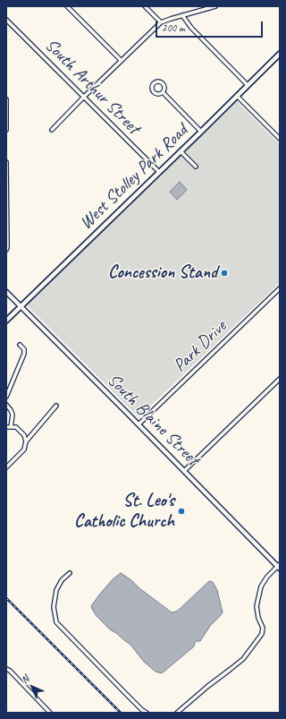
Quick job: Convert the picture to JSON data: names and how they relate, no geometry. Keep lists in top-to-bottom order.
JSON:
{
  "streets": {
    "main road": ["West Stolley Park Road"],
    "street": ["South Arthur Street", "Park Drive", "South Blaine Street"]
  },
  "crossings": [
    ["South Arthur Street", "West Stolley Park Road"],
    ["West Stolley Park Road", "South Blaine Street"],
    ["Park Drive", "South Blaine Street"]
  ],
  "places": ["Concession Stand", "St. Leo's Catholic Church"],
  "scale_bar": "200 m",
  "north": "top left"
}
